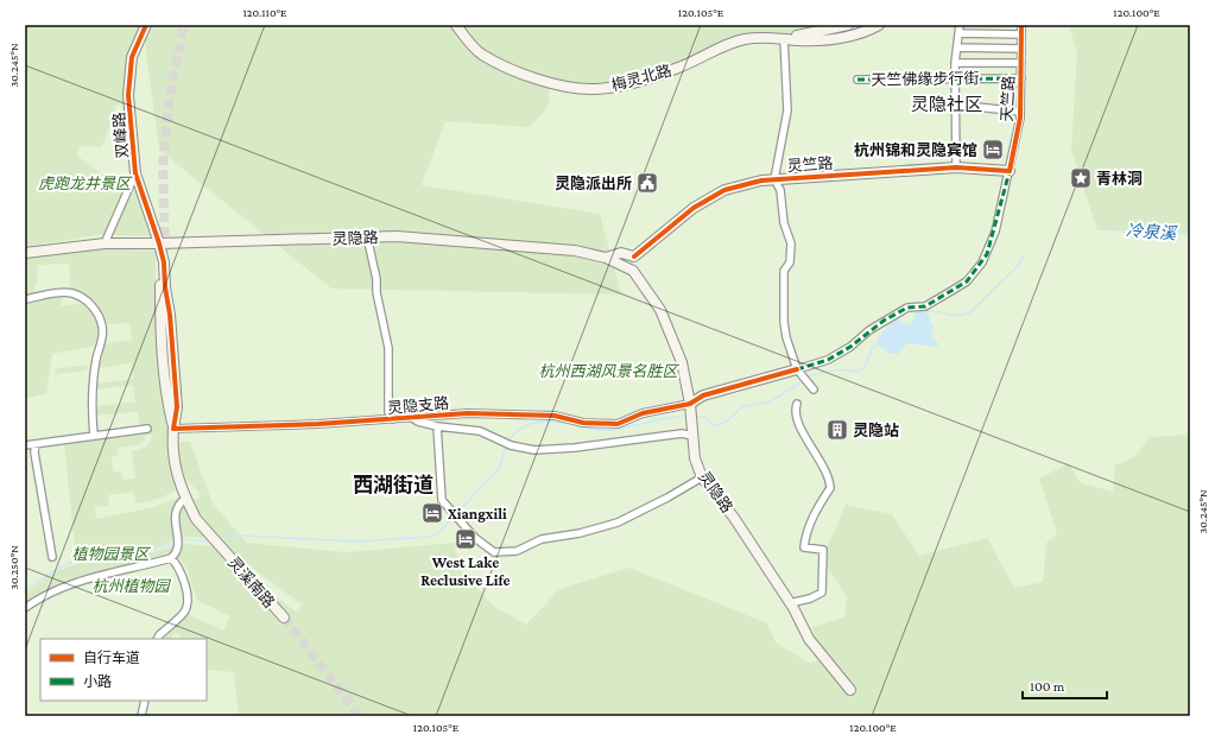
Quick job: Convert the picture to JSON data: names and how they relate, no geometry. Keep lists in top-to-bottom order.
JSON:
{
  "streets": {
    "street": [
      "梅灵北路",
      "天竺佛缘步行街",
      "天竺路",
      "双峰路",
      "灵竺路",
      "灵隐路",
      "灵隐支路",
      "灵溪南路"
    ]
  },
  "crossings": [
    ["天竺佛缘步行街", "天竺路"],
    ["天竺路", "灵竺路"],
    ["双峰路", "灵隐路"],
    ["双峰路", "灵隐支路"],
    ["灵隐路", "灵隐支路"]
  ],
  "districts": ["灵隐社区", "西湖街道"],
  "water": ["冷泉溪"],
  "parks": [
    "虎跑龙井景区",
    "杭州西湖风景名胜区",
    "植物园景区",
    "杭州植物园"
  ],
  "places": {
    "hotel": ["杭州锦和灵隐宾馆", "Xiangxili", "West Lake Reclusive Life"],
    "place": ["青林洞"],
    "public building": ["灵隐派出所"],
    "building": ["灵隐站"]
  },
  "legend": ["自行车道", "小路"],
  "scale_bar": "100 m",
  "coordinates": [
    "120.110°E",
    "120.105°E",
    "120.100°E",
    "30.245°N",
    "30.250°N"
  ]
}
